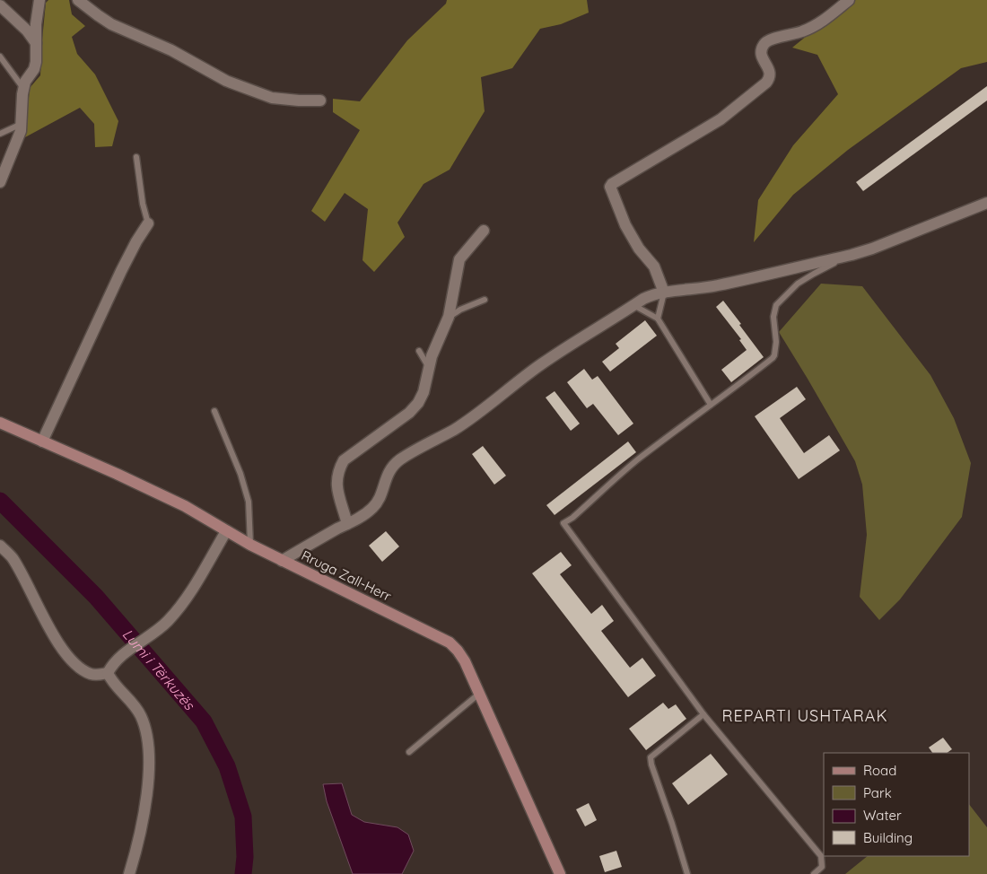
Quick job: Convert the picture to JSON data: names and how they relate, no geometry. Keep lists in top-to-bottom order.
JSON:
{
  "streets": {
    "main road": ["Rruga Zall-Herr"]
  },
  "districts": ["REPARTI USHTARAK"],
  "water": ["Lumi i Tërkuzës"],
  "legend": [
    "Road",
    "Park",
    "Water",
    "Building"
  ]
}
